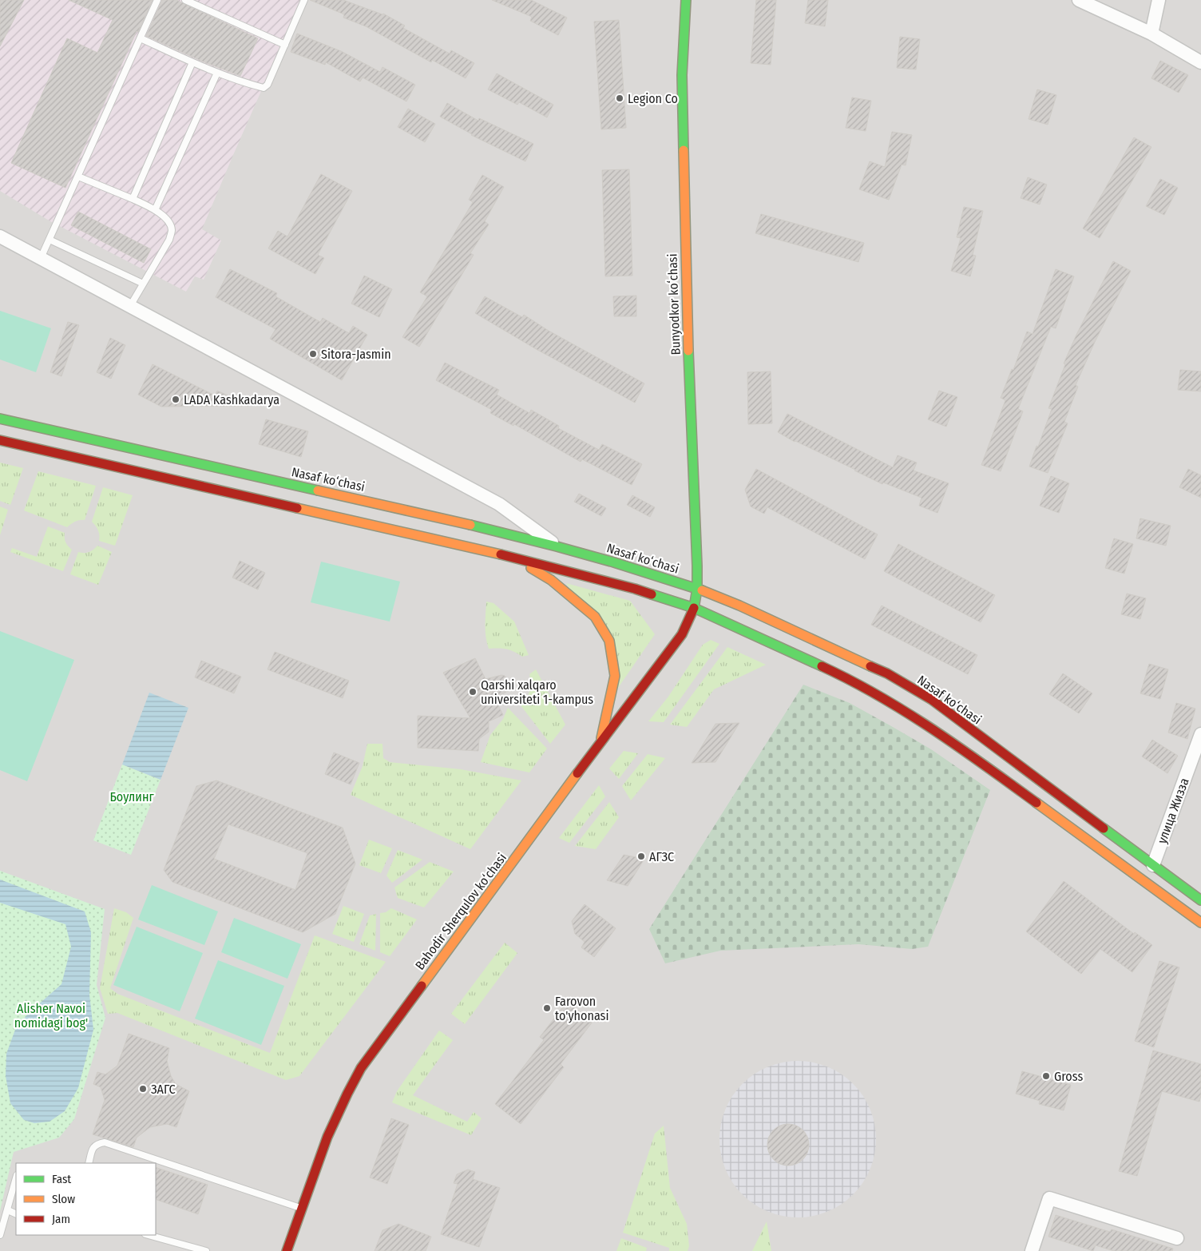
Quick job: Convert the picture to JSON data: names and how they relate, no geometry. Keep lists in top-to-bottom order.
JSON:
{
  "streets": {
    "main road": ["Bunyodkor koʻchasi", "Nasaf ko‘chasi", "Bahodir Sherqulov ko‘chasi"],
    "street": ["улица Жизза"]
  },
  "crossings": [
    ["Bunyodkor koʻchasi", "Nasaf ko‘chasi"],
    ["Bunyodkor koʻchasi", "Bahodir Sherqulov ko‘chasi"],
    ["Nasaf ko‘chasi", "улица Жизза"]
  ],
  "parks": ["Боулинг", "Alisher Navoi nomidagi bog'"],
  "places": [
    "Legion Co",
    "Sitora-Jasmin",
    "LADA Kashkadarya",
    "Qarshi xalqaro universiteti 1-kampus",
    "АГЗС",
    "Farovon to'yhonasi",
    "Gross",
    "ЗАГС"
  ],
  "legend": ["Fast", "Slow", "Jam"]
}
